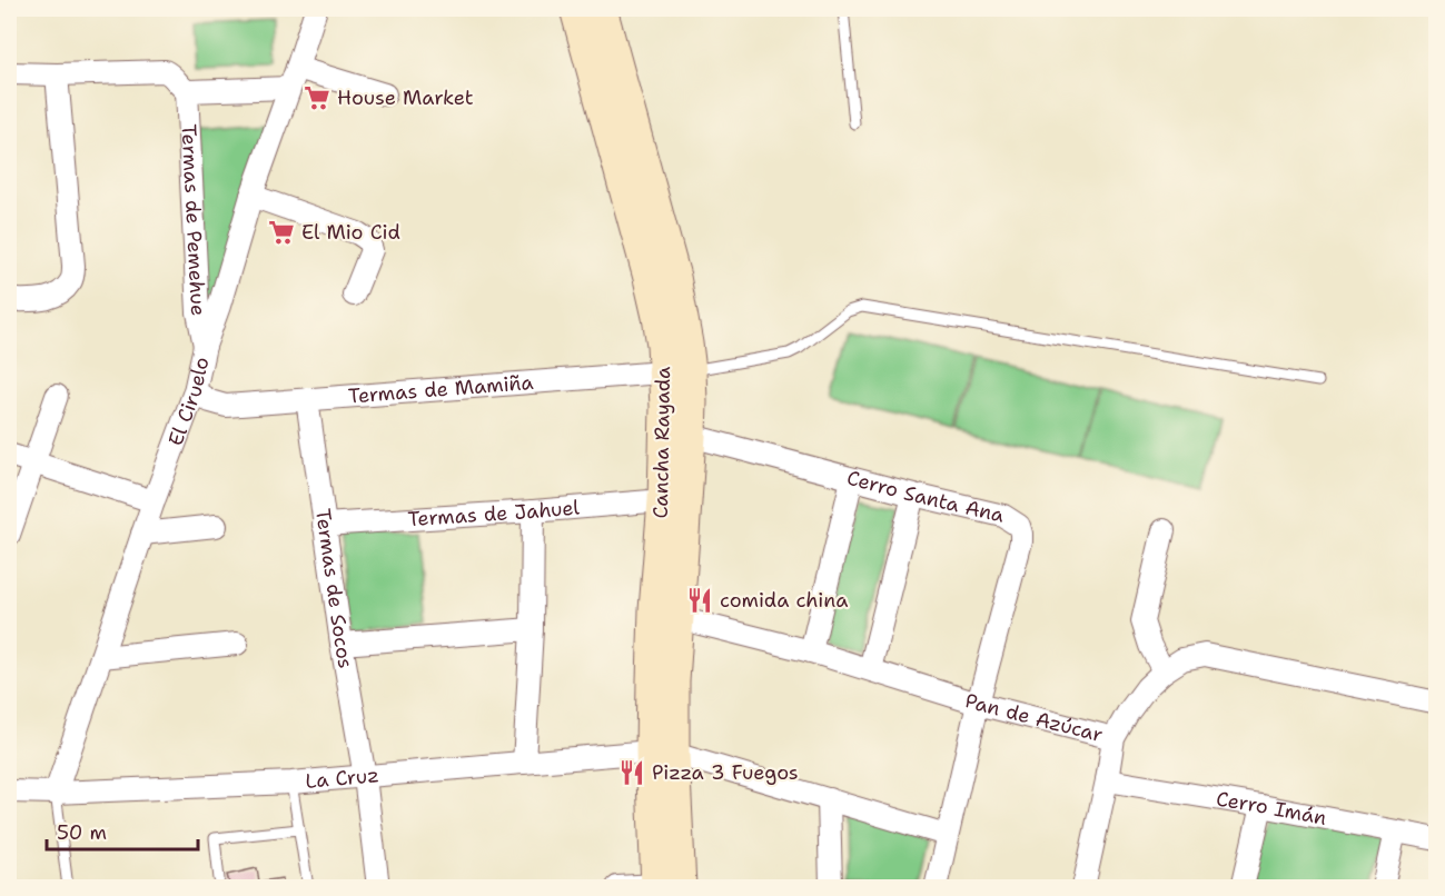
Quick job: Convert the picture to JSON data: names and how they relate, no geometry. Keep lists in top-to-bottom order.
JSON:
{
  "streets": {
    "street": [
      "Termas de Pemehue",
      "Termas de Mamiña",
      "El Ciruelo",
      "Cancha Rayada",
      "Cerro Santa Ana",
      "Termas de Jahuel",
      "Termas de Socos",
      "Pan de Azúcar",
      "La Cruz",
      "Cerro Imán"
    ]
  },
  "crossings": [
    ["Termas de Pemehue", "El Ciruelo"],
    ["Termas de Mamiña", "El Ciruelo"],
    ["Termas de Mamiña", "Cancha Rayada"],
    ["Termas de Mamiña", "Termas de Socos"],
    ["El Ciruelo", "La Cruz"],
    ["Cancha Rayada", "Cerro Santa Ana"],
    ["Cancha Rayada", "Termas de Jahuel"],
    ["Cancha Rayada", "Pan de Azúcar"],
    ["Cancha Rayada", "La Cruz"],
    ["Cerro Santa Ana", "Pan de Azúcar"],
    ["Termas de Jahuel", "Termas de Socos"],
    ["Termas de Socos", "La Cruz"]
  ],
  "places": {
    "supermarket": ["House Market", "El Mio Cid"],
    "restaurant": ["comida china", "Pizza 3 Fuegos"]
  },
  "scale_bar": "50 m"
}
